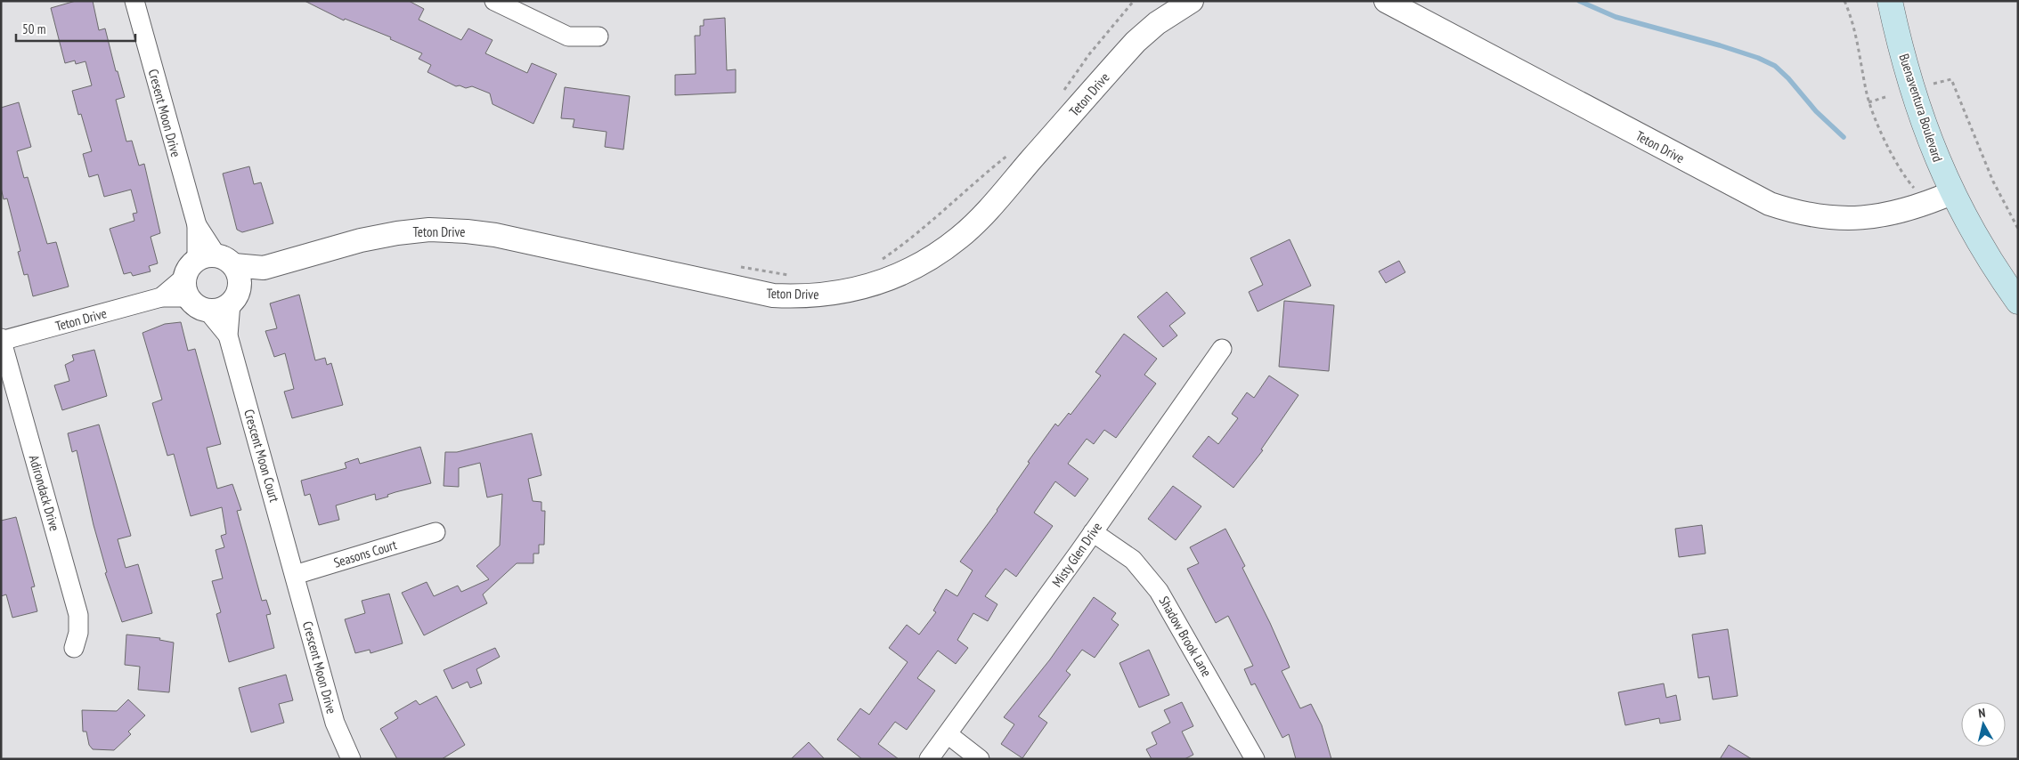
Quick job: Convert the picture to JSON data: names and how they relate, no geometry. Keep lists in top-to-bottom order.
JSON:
{
  "streets": {
    "main road": ["Buenaventura Boulevard"],
    "street": [
      "Teton Drive",
      "Cresent Moon Drive",
      "Crescent Moon Court",
      "Adirondack Drive",
      "Seasons Court",
      "Misty Glen Drive",
      "Shadow Brook Lane",
      "Crescent Moon Drive"
    ]
  },
  "crossings": [
    ["Teton Drive", "Buenaventura Boulevard"],
    ["Teton Drive", "Cresent Moon Drive"],
    ["Teton Drive", "Crescent Moon Court"],
    ["Teton Drive", "Adirondack Drive"],
    ["Cresent Moon Drive", "Crescent Moon Court"],
    ["Crescent Moon Court", "Seasons Court"],
    ["Crescent Moon Court", "Crescent Moon Drive"],
    ["Seasons Court", "Crescent Moon Drive"],
    ["Misty Glen Drive", "Shadow Brook Lane"]
  ],
  "scale_bar": "50 m",
  "north": "top"
}
